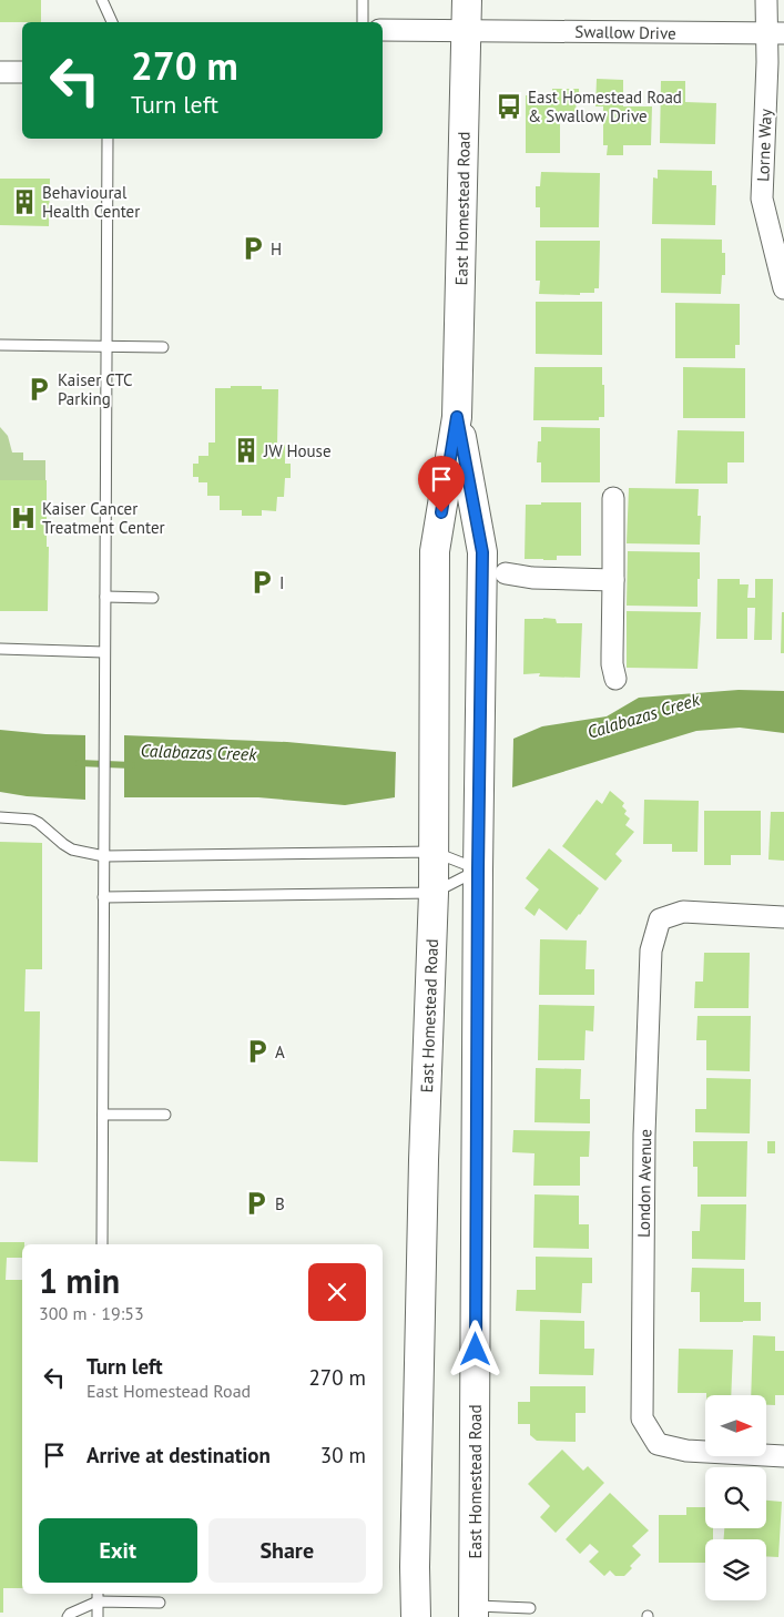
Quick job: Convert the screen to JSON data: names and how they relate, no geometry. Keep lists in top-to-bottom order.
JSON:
{
  "streets": {
    "main road": ["East Homestead Road"],
    "street": ["Swallow Drive", "Lorne Way", "London Avenue"]
  },
  "crossings": [
    ["Swallow Drive", "Lorne Way"],
    ["Swallow Drive", "East Homestead Road"]
  ],
  "water": ["Calabazas Creek"],
  "places": {
    "bus stop": ["East Homestead Road & Swallow Drive"],
    "building": ["Behavioural Health Center", "JW House"],
    "parking": [
      "H",
      "Kaiser CTC Parking",
      "I",
      "A",
      "B"
    ],
    "hospital": ["Kaiser Cancer Treatment Center"]
  },
  "north": "right",
  "page": {
    "turn": ["270 m", "Turn left"],
    "heading": ["1 min", "300 m · 19:53"],
    "list": [
      {
        "name": "Turn left",
        "note": "East Homestead Road",
        "value": "270 m"
      },
      {
        "name": "Arrive at destination",
        "value": "30 m"
      }
    ],
    "buttons": ["Exit", "Share"]
  }
}
